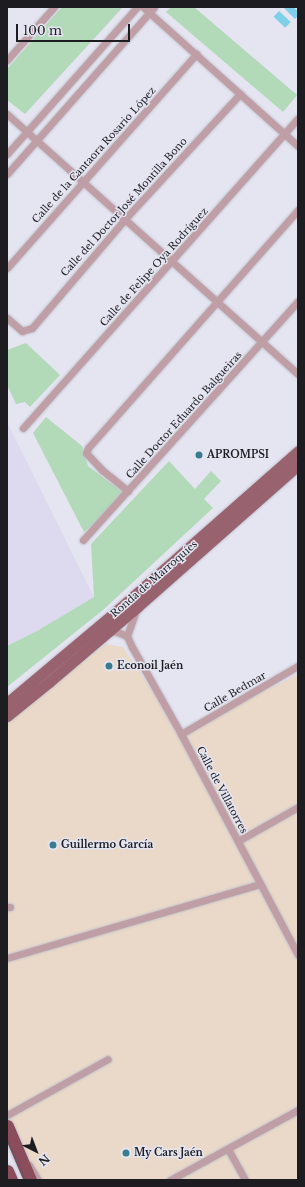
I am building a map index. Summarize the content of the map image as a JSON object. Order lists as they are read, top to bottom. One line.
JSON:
{"streets":{"main road":["Ronda de Marroquíes"],"street":["Calle de la Cantaora Rosario López","Calle del Doctor José Montilla Bono","Calle de Felipe Oya Rodríguez","Calle Doctor Eduardo Balgueiras","Calle Bedmar","Calle de Villatorres"]},"crossings":[["Calle Bedmar","Calle de Villatorres"]],"places":["APROMPSI","Econoil Jaén","Guillermo García","My Cars Jaén"],"scale_bar":"100 m","north":"bottom right"}
